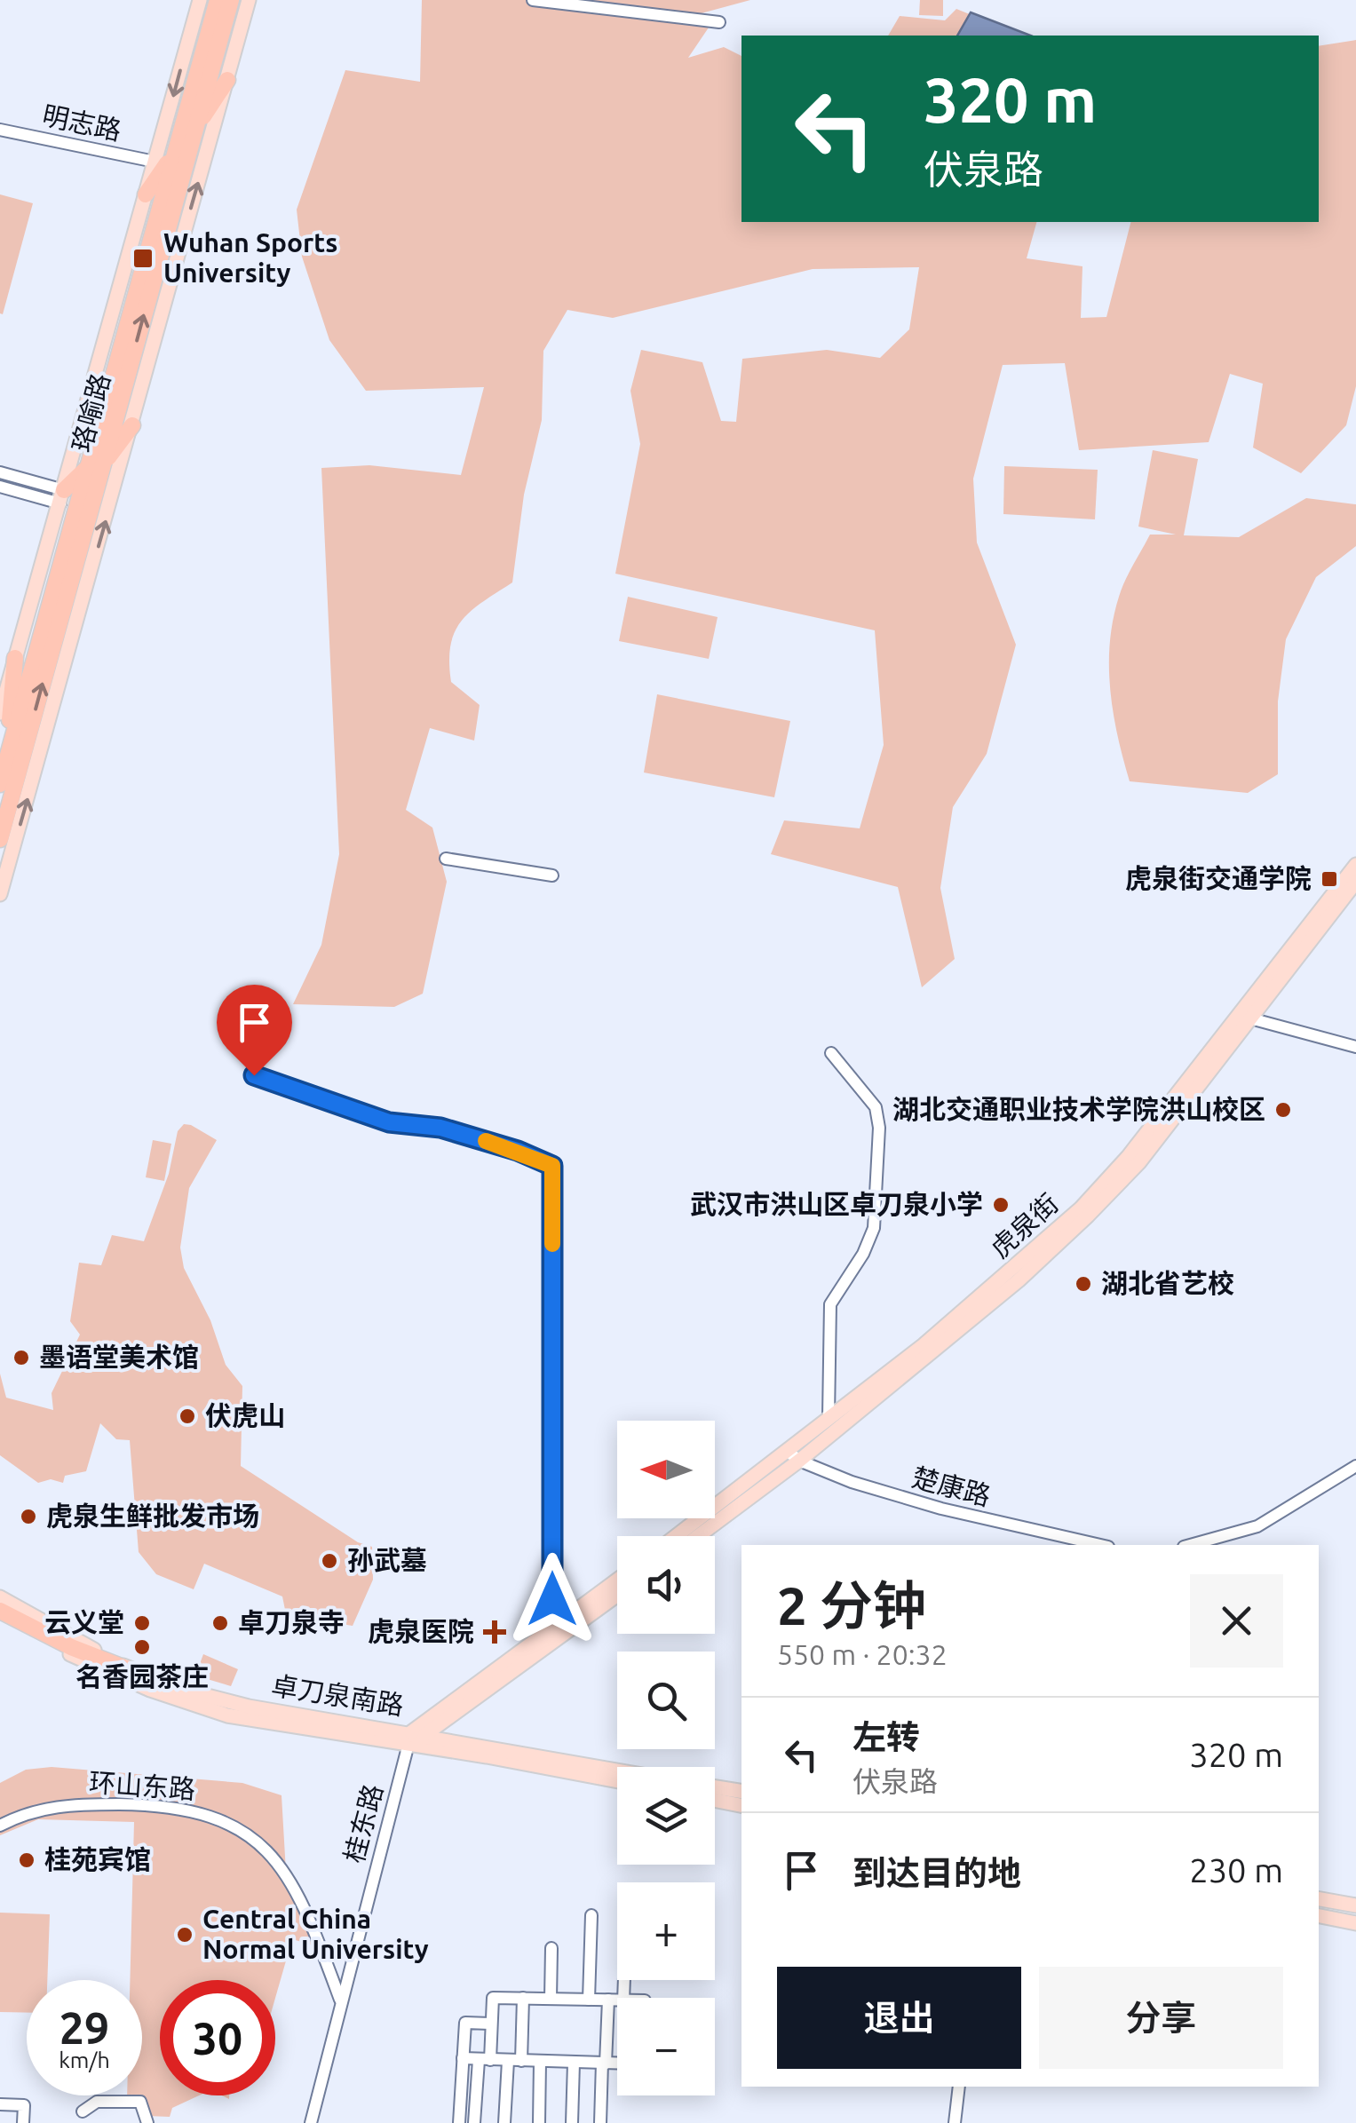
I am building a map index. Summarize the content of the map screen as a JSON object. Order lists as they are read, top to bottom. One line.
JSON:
{"streets":{"highway":["珞喻路"],"main road":["虎泉街","卓刀泉南路"],"street":["明志路","楚康路","环山东路","桂东路"]},"crossings":[["虎泉街","楚康路"],["卓刀泉南路","桂东路"],["环山东路","桂东路"]],"places":{"transit":["Wuhan Sports University","虎泉街交通学院"],"other":["湖北交通职业技术学院洪山校区","武汉市洪山区卓刀泉小学","湖北省艺校","墨语堂美术馆","伏虎山","虎泉生鲜批发市场","孙武墓","云义堂","卓刀泉寺","名香园茶庄","桂苑宾馆","Central China Normal University"],"health":["虎泉医院"]},"north":"left","page":{"turn":["320 m","伏泉路"],"map_buttons":["+","−"],"heading":["2 分钟","550 m · 20:32"],"list":[{"name":"左转","note":"伏泉路","value":"320 m"},{"name":"到达目的地","value":"230 m"}],"buttons":["退出","分享"],"speed":"29 km/h","limit":"30"}}
